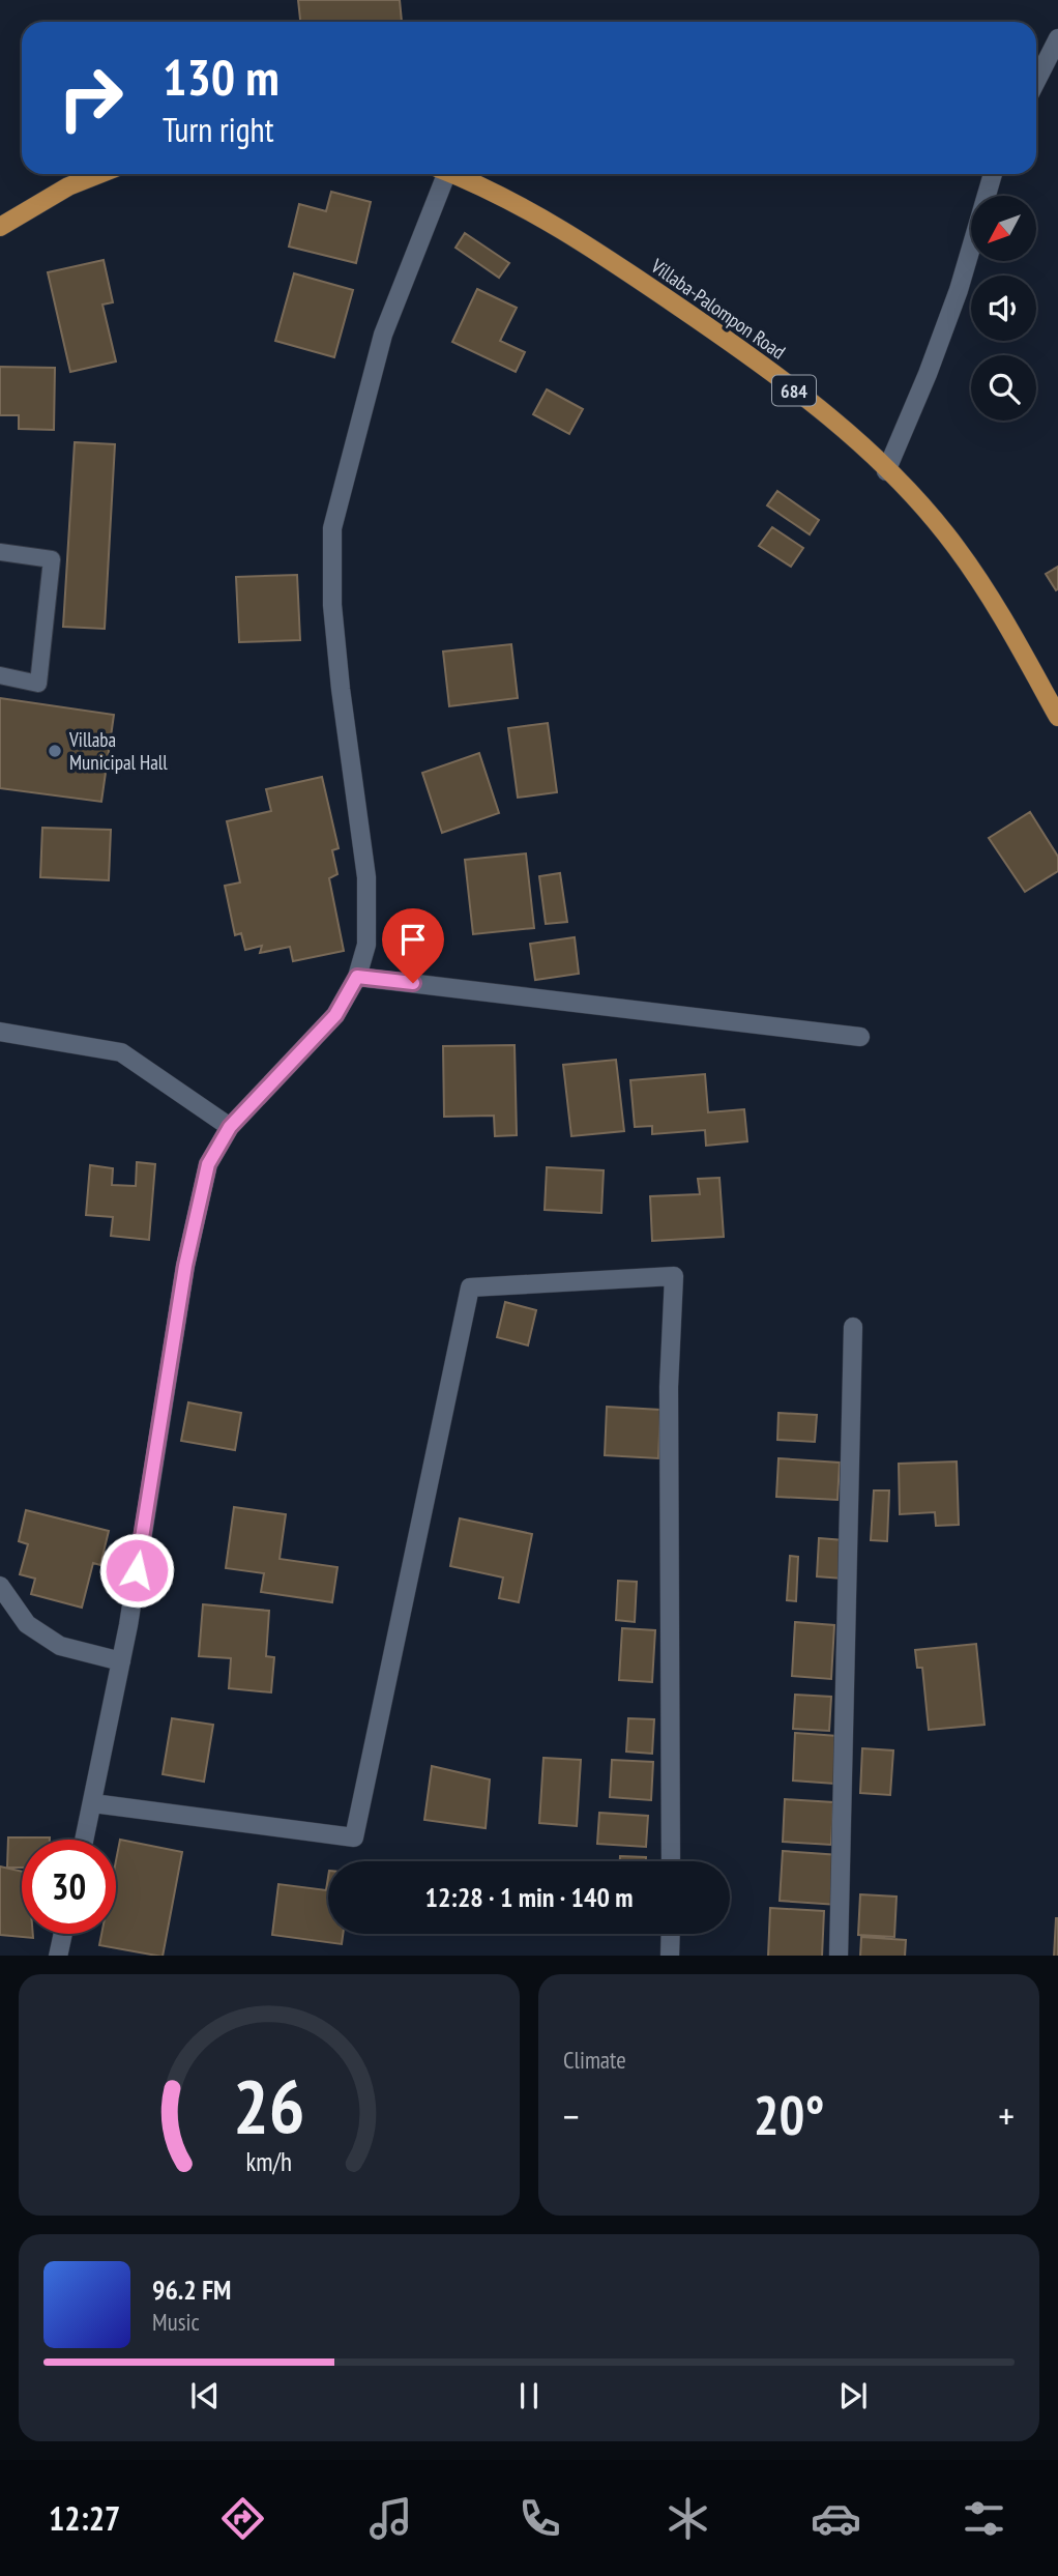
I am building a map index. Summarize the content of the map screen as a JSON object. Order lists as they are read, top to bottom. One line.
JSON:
{"streets":{"main road":["Villaba-Palompon Road","684"]},"places":["Villaba Municipal Hall"],"north":"bottom left","page":{"turn":["130 m","Turn right"],"limit":"30","trip":"12:28 · 1 min · 140 m","tile":"Climate","heat":["−","20°","+"],"song":["96.2 FM","Music"],"tabs":"12:27","gauge":["26","km/h"]}}
